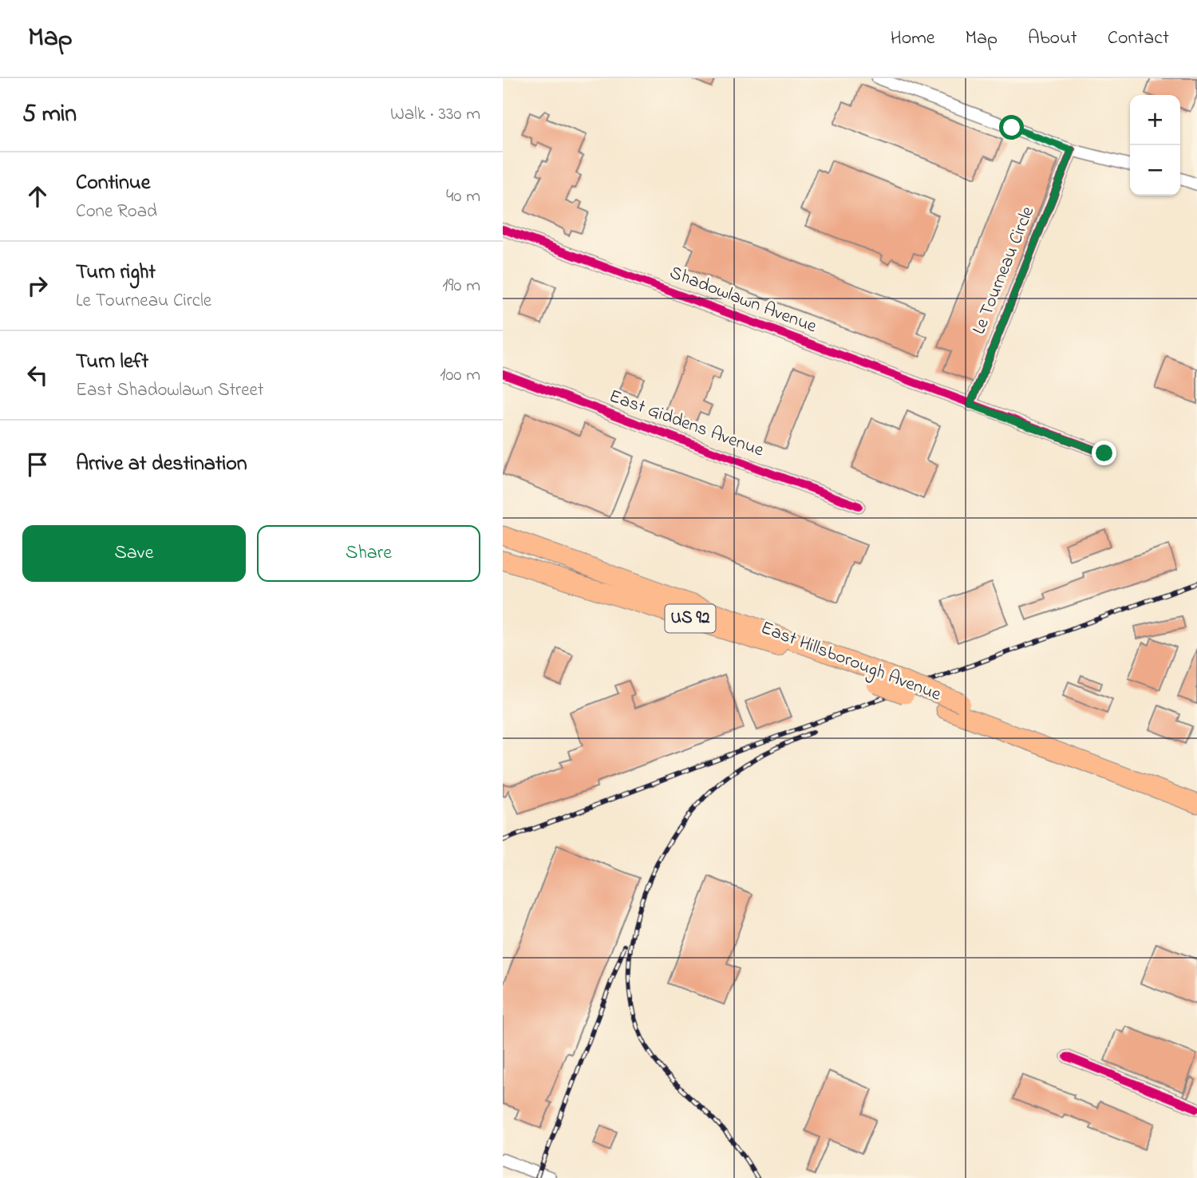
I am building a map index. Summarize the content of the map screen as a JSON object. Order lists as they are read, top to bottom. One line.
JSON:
{"streets":{"main road":["US 92","East Hillsborough Avenue"],"street":["Le Tourneau Circle","Shadowlawn Avenue","East Giddens Avenue"]},"crossings":[["Le Tourneau Circle","Shadowlawn Avenue"]],"page":{"header":"Map","nav":["Home","Map","About","Contact"],"heading":["5 min","Walk · 330 m"],"map_buttons":["+","−"],"list":[["Continue","Cone Road","40 m"],["Turn right","Le Tourneau Circle","190 m"],["Turn left","East Shadowlawn Street","100 m"],"Arrive at destination"],"buttons":["Save","Share"]}}
